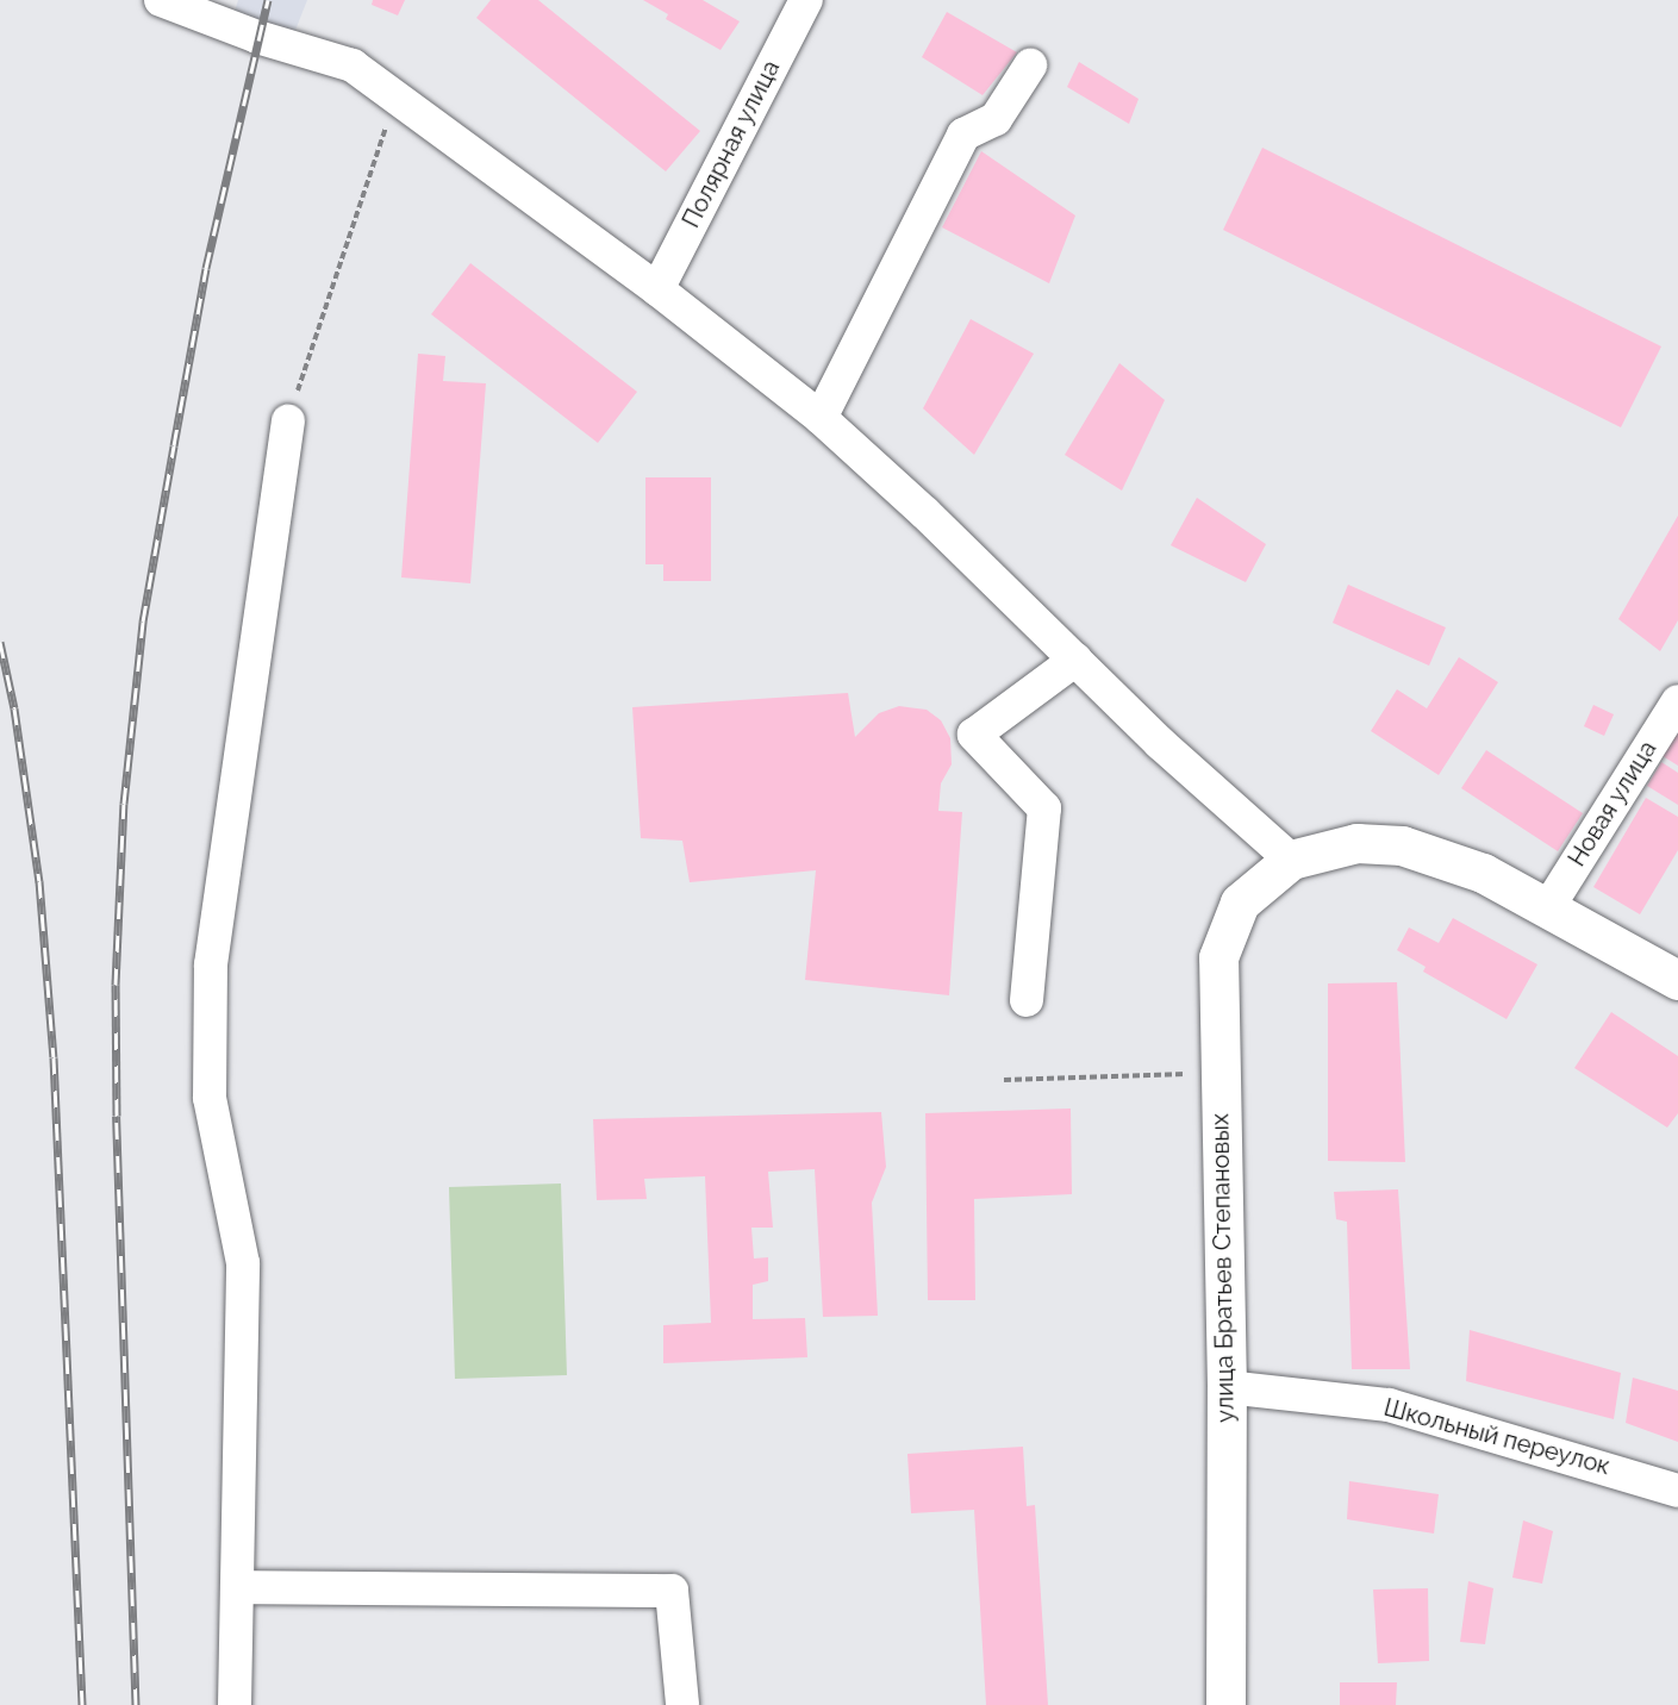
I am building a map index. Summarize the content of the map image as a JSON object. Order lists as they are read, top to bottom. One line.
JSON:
{"streets":{"main road":["улица Братьев Степановых"],"street":["Полярная улица","Новая улица","Школьный переулок"]},"crossings":[["улица Братьев Степановых","Школьный переулок"]]}
